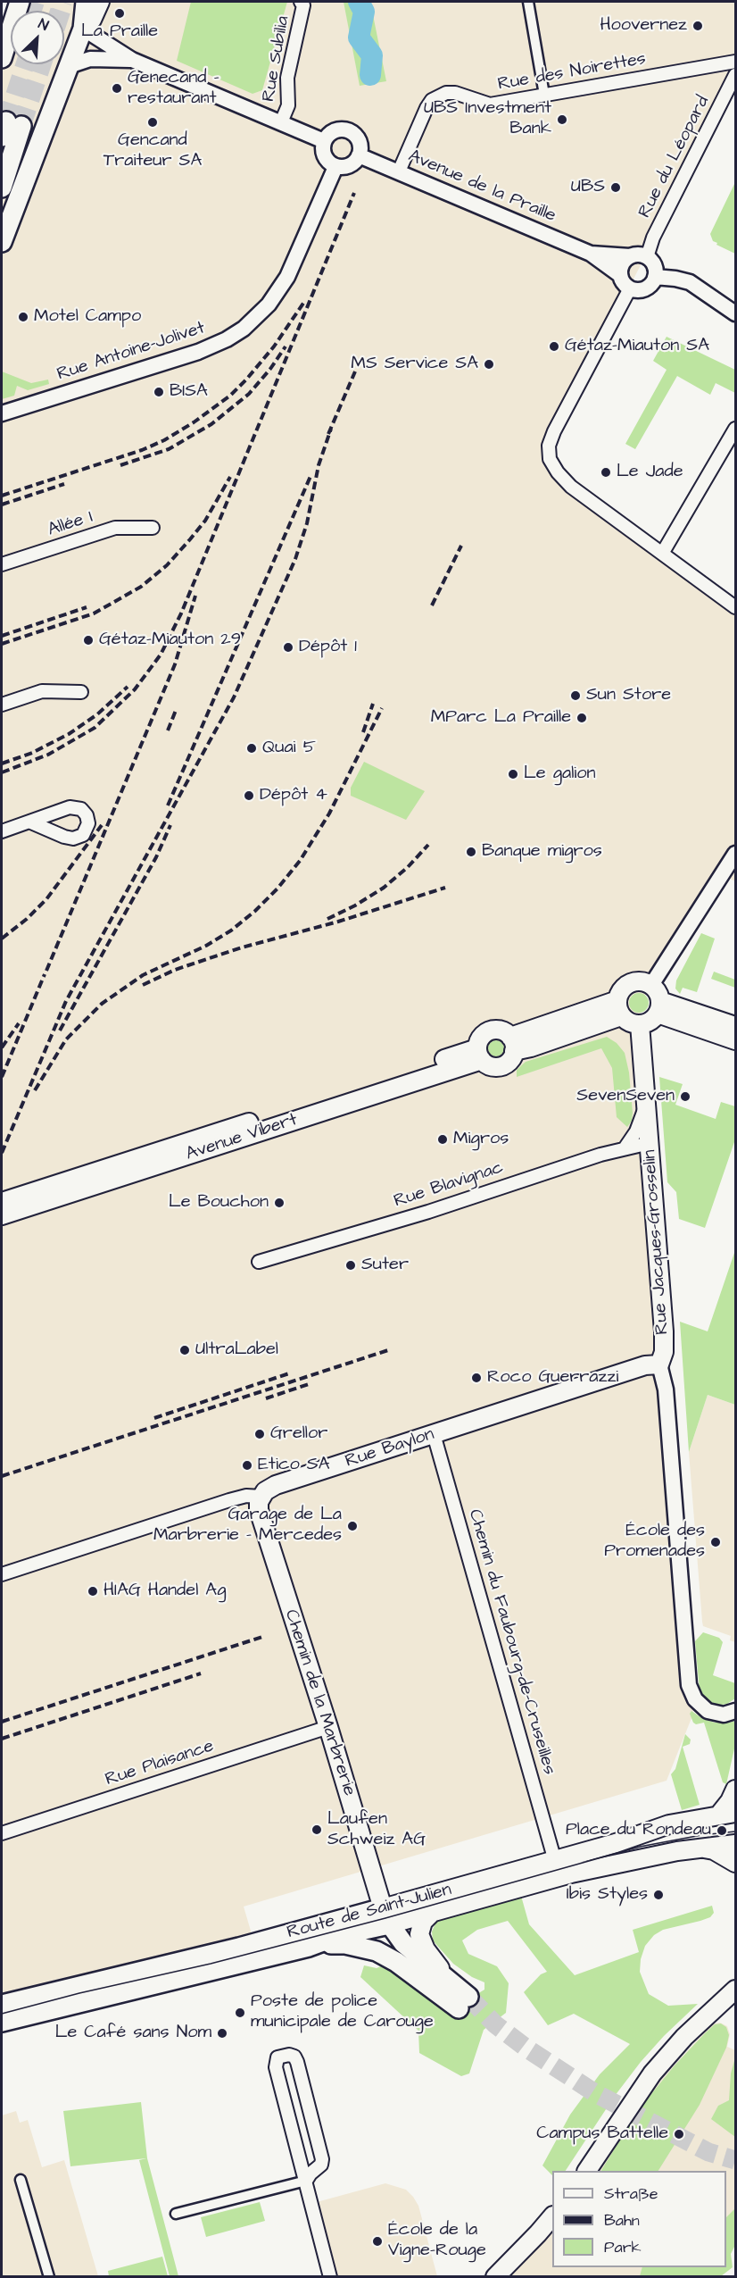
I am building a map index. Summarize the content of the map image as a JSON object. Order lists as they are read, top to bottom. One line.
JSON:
{"streets":{"main road":["Avenue Vibert","Rue Jacques-Grosselin","Rue Baylon","Chemin de la Marbrerie","Route de Saint-Julien"],"street":["Rue Subilia","Rue des Noirettes","Rue du Léopard","Avenue de la Praille","Rue Antoine-Jolivet","Allée I","Rue Blavignac","Chemin du Faubourg-de-Cruseilles","Rue Plaisance"]},"crossings":[["Rue des Noirettes","Avenue de la Praille"],["Rue du Léopard","Avenue de la Praille"],["Avenue de la Praille","Rue Antoine-Jolivet"],["Avenue Vibert","Rue Jacques-Grosselin"],["Rue Blavignac","Rue Jacques-Grosselin"],["Rue Jacques-Grosselin","Rue Baylon"],["Rue Baylon","Chemin du Faubourg-de-Cruseilles"],["Rue Baylon","Chemin de la Marbrerie"],["Chemin du Faubourg-de-Cruseilles","Route de Saint-Julien"],["Chemin de la Marbrerie","Rue Plaisance"],["Chemin de la Marbrerie","Route de Saint-Julien"]],"places":["La Praille","Hoovernez","Genecand - restaurant","UBS Investment Bank","Gencand Traiteur SA","UBS","Motel Campo","Gétaz-Miauton SA","MS Service SA","BISA","Le Jade","Gétaz-Miauton 29","Dépôt 1","Sun Store","MParc La Praille","Quai 5","Le galion","Dépôt 4","Banque migros","SevenSeven","Migros","Le Bouchon","Suter","UltraLabel","Roco Guerrazzi","Grellor","Etico SA","Garage de La Marbrerie - Mercedes","École des Promenades","HIAG Handel Ag","Laufen Schweiz AG","Place du Rondeau","Ibis Styles","Poste de police municipale de Carouge","Le Café sans Nom","Campus Battelle","École de la Vigne-Rouge"],"legend":["Straße","Bahn","Park"],"north":"top right"}
